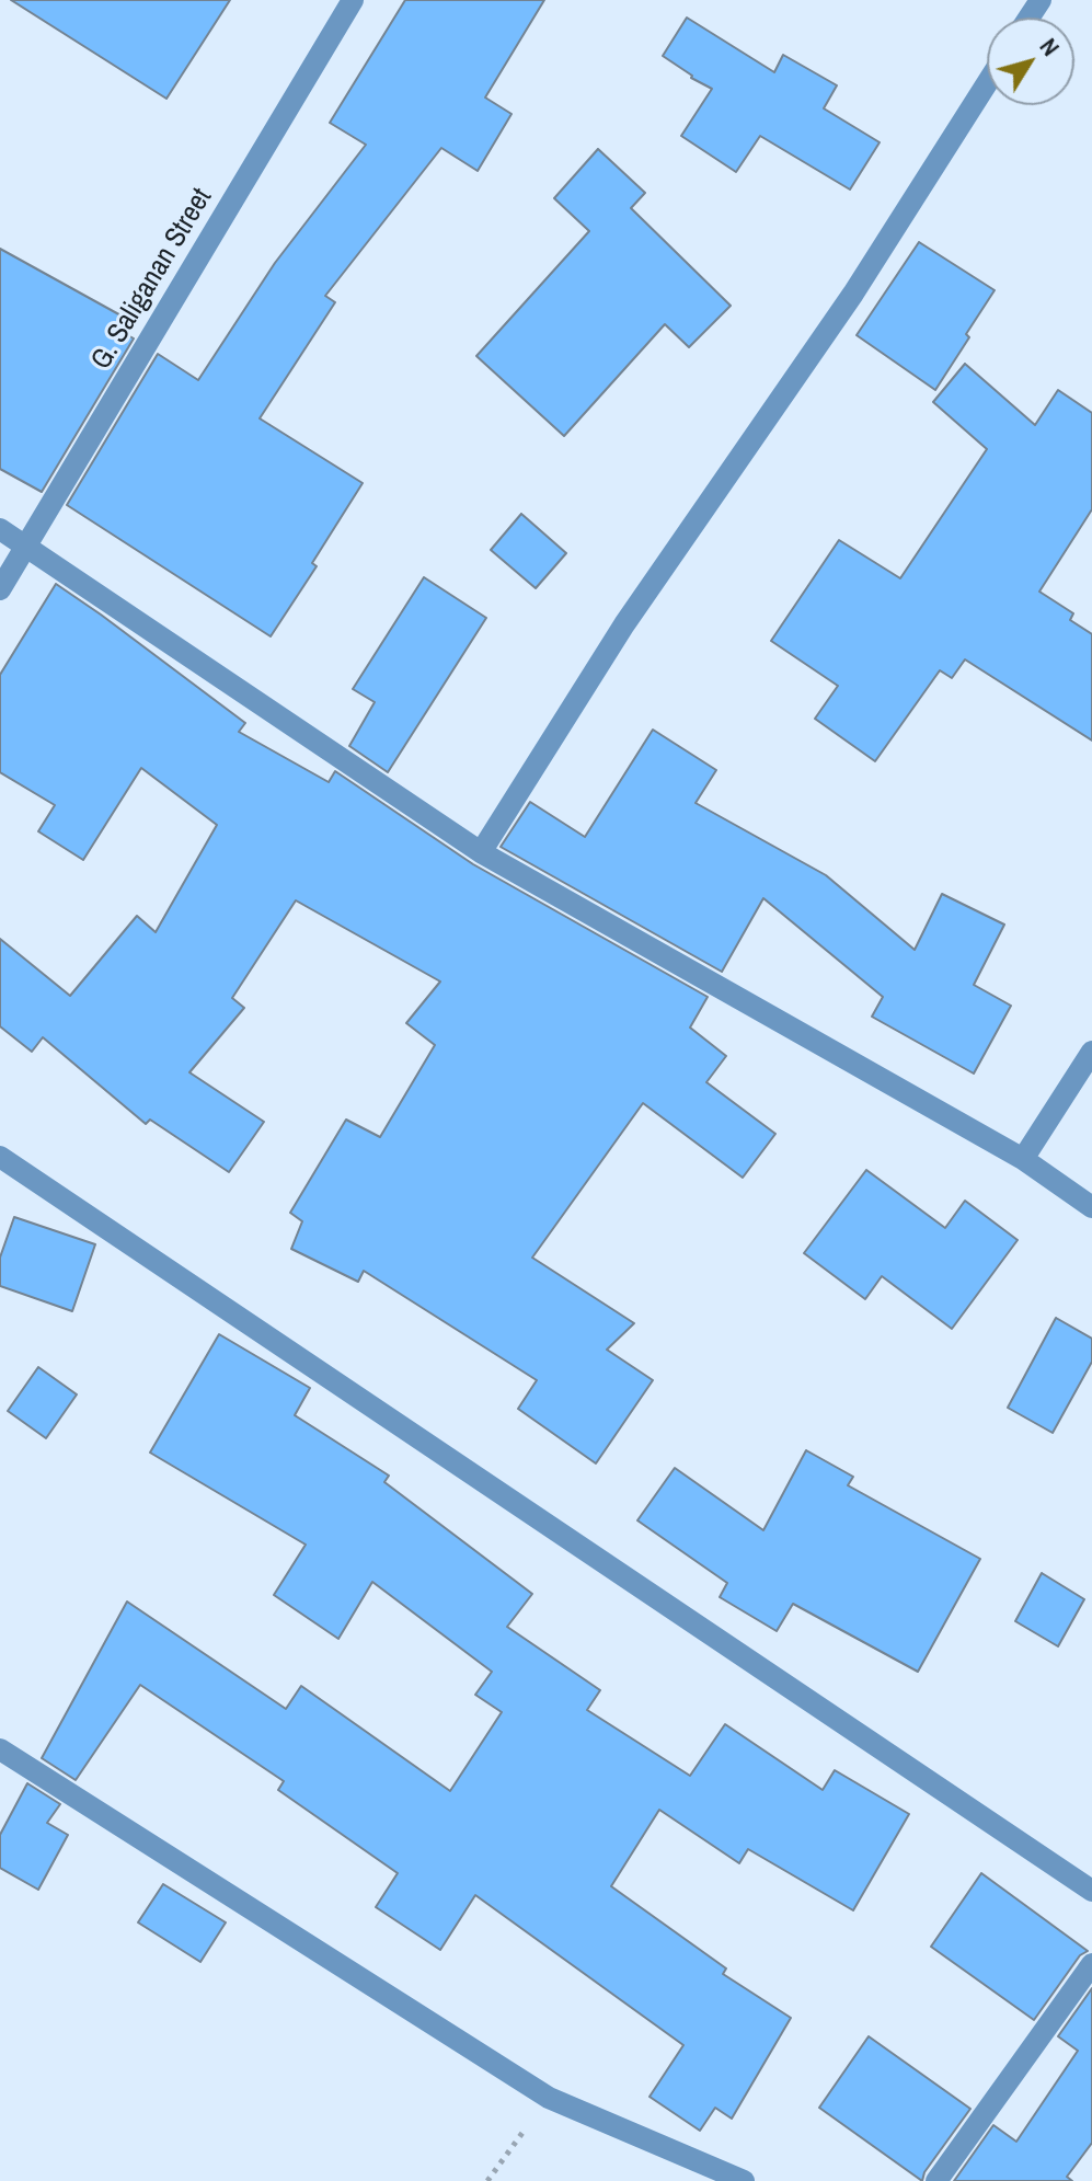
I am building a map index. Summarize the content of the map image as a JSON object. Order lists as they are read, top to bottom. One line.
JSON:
{"streets":{"street":["G. Saliganan Street"]},"north":"top right"}
